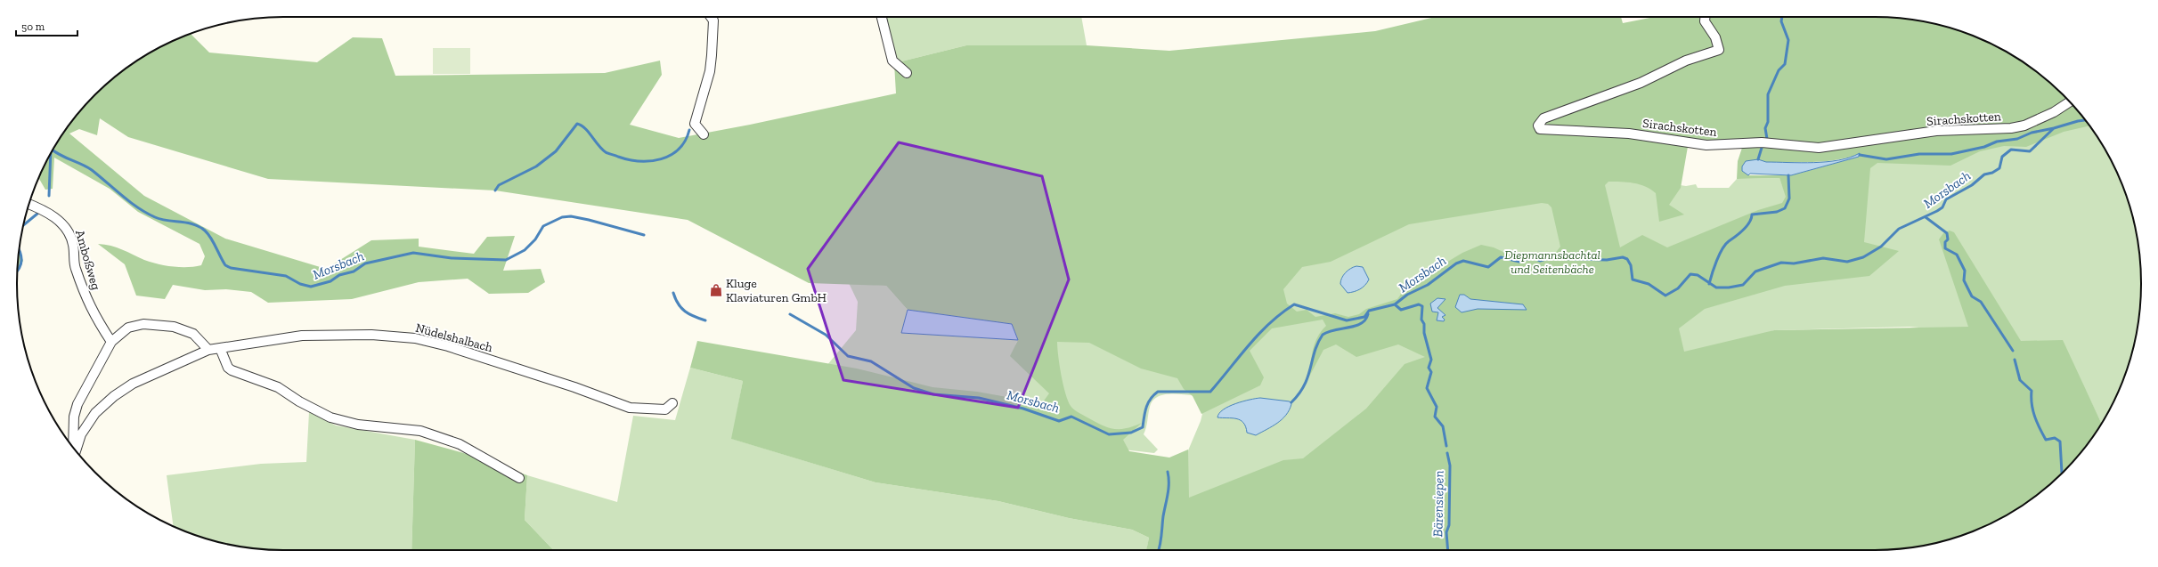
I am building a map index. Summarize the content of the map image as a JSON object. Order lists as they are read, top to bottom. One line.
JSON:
{"streets":{"street":["Sirachskotten","Amboßweg","Nüdelshalbach"]},"water":["Morsbach","Bärensiepen"],"parks":["Diepmannsbachtal und Seitenbäche"],"places":{"shop":["Kluge Klaviaturen GmbH"]},"scale_bar":"50 m"}
